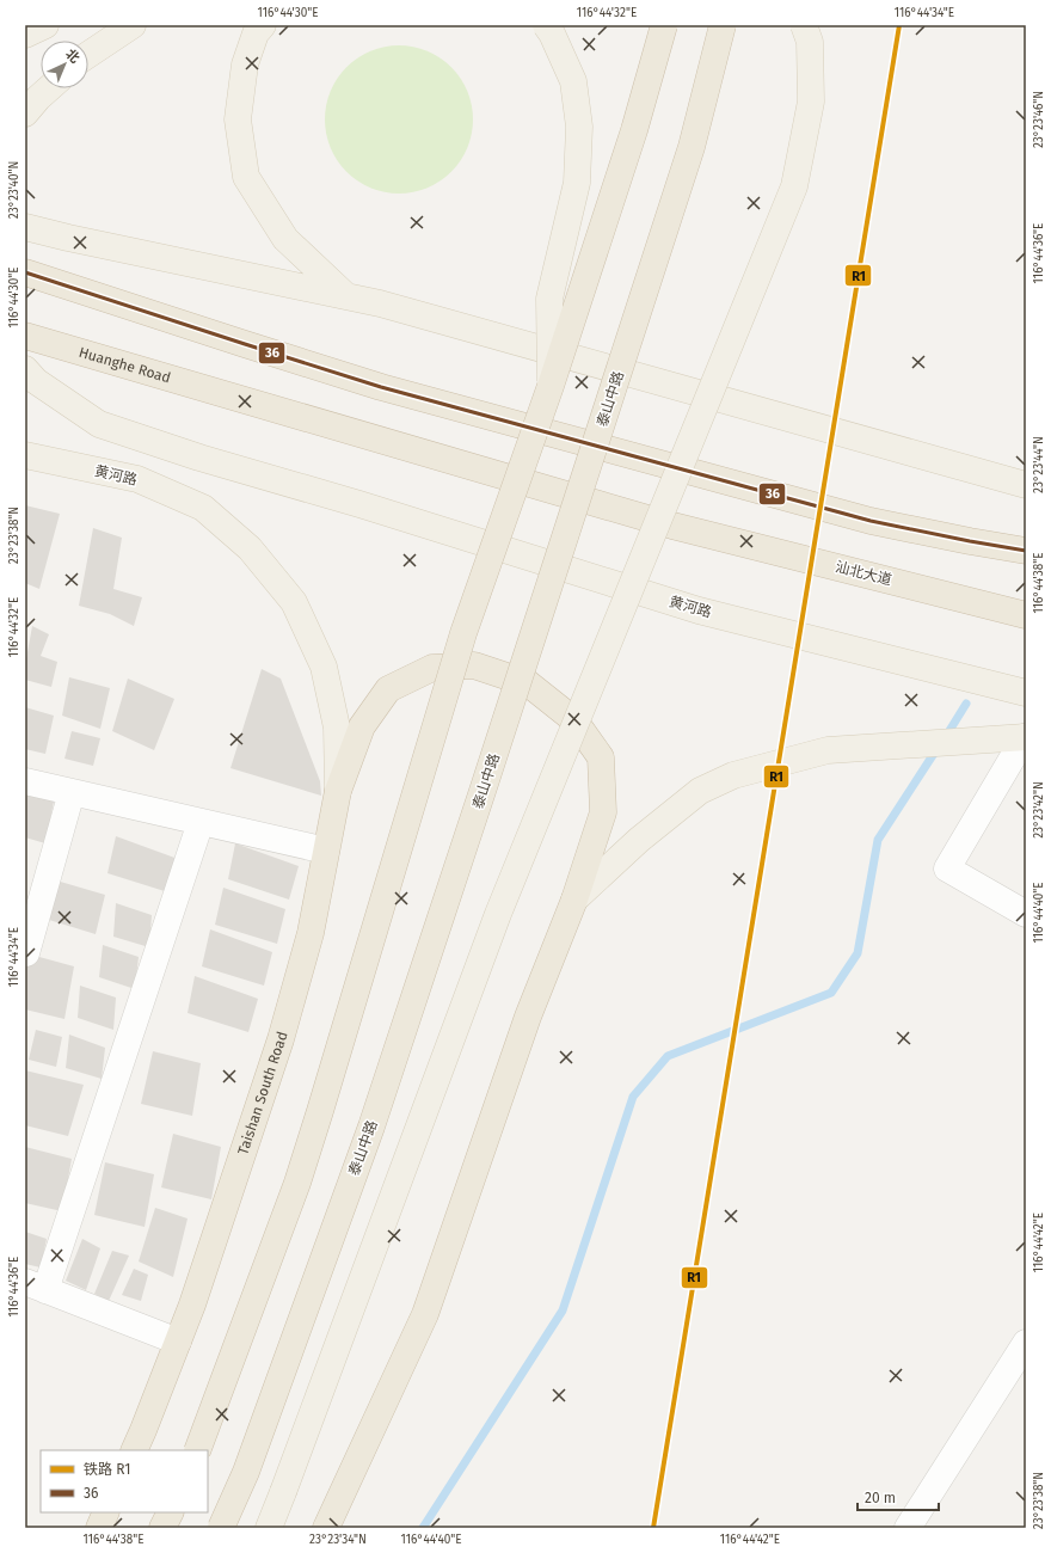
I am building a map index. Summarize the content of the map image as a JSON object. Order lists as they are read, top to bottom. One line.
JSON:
{"streets":{"highway":["Huanghe Road","泰山中路","汕北大道","Taishan South Road"],"main road":["黄河路"]},"crossings":[["Huanghe Road","汕北大道"],["黄河路","Taishan South Road"]],"lines":["rail line R1","transit line 36"],"legend":["铁路 R1","36"],"scale_bar":"20 m","north":"top right","coordinates":["116°44'30\"E","116°44'32\"E","116°44'34\"E","23°23'46\"N","23°23'40\"N","116°44'36\"E","23°23'44\"N","23°23'38\"N","116°44'38\"E","23°23'42\"N","116°44'40\"E","116°44'42\"E","23°23'34\"N"]}
